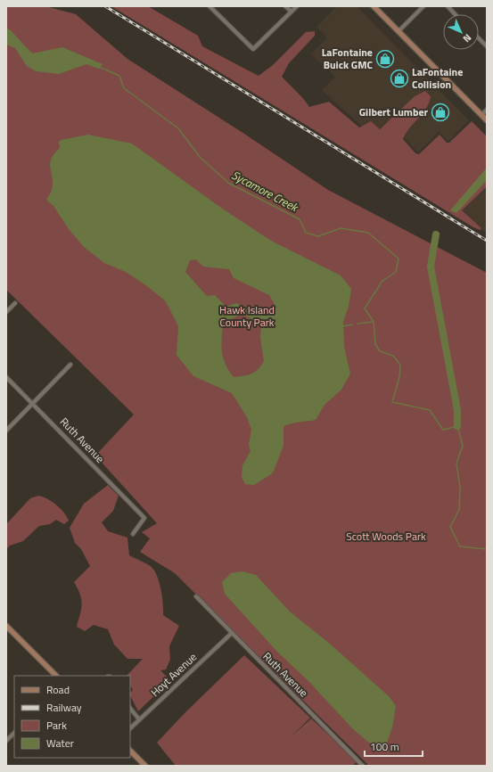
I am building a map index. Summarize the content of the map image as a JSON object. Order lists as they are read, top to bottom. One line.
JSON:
{"streets":{"street":["Ruth Avenue","Hoyt Avenue"]},"crossings":[["Ruth Avenue","Hoyt Avenue"]],"water":["Sycamore Creek"],"parks":["Hawk Island County Park","Scott Woods Park"],"places":{"shop":["LaFontaine Buick GMC","LaFontaine Collision","Gilbert Lumber"]},"legend":["Road","Railway","Park","Water"],"scale_bar":"100 m","north":"bottom right"}
